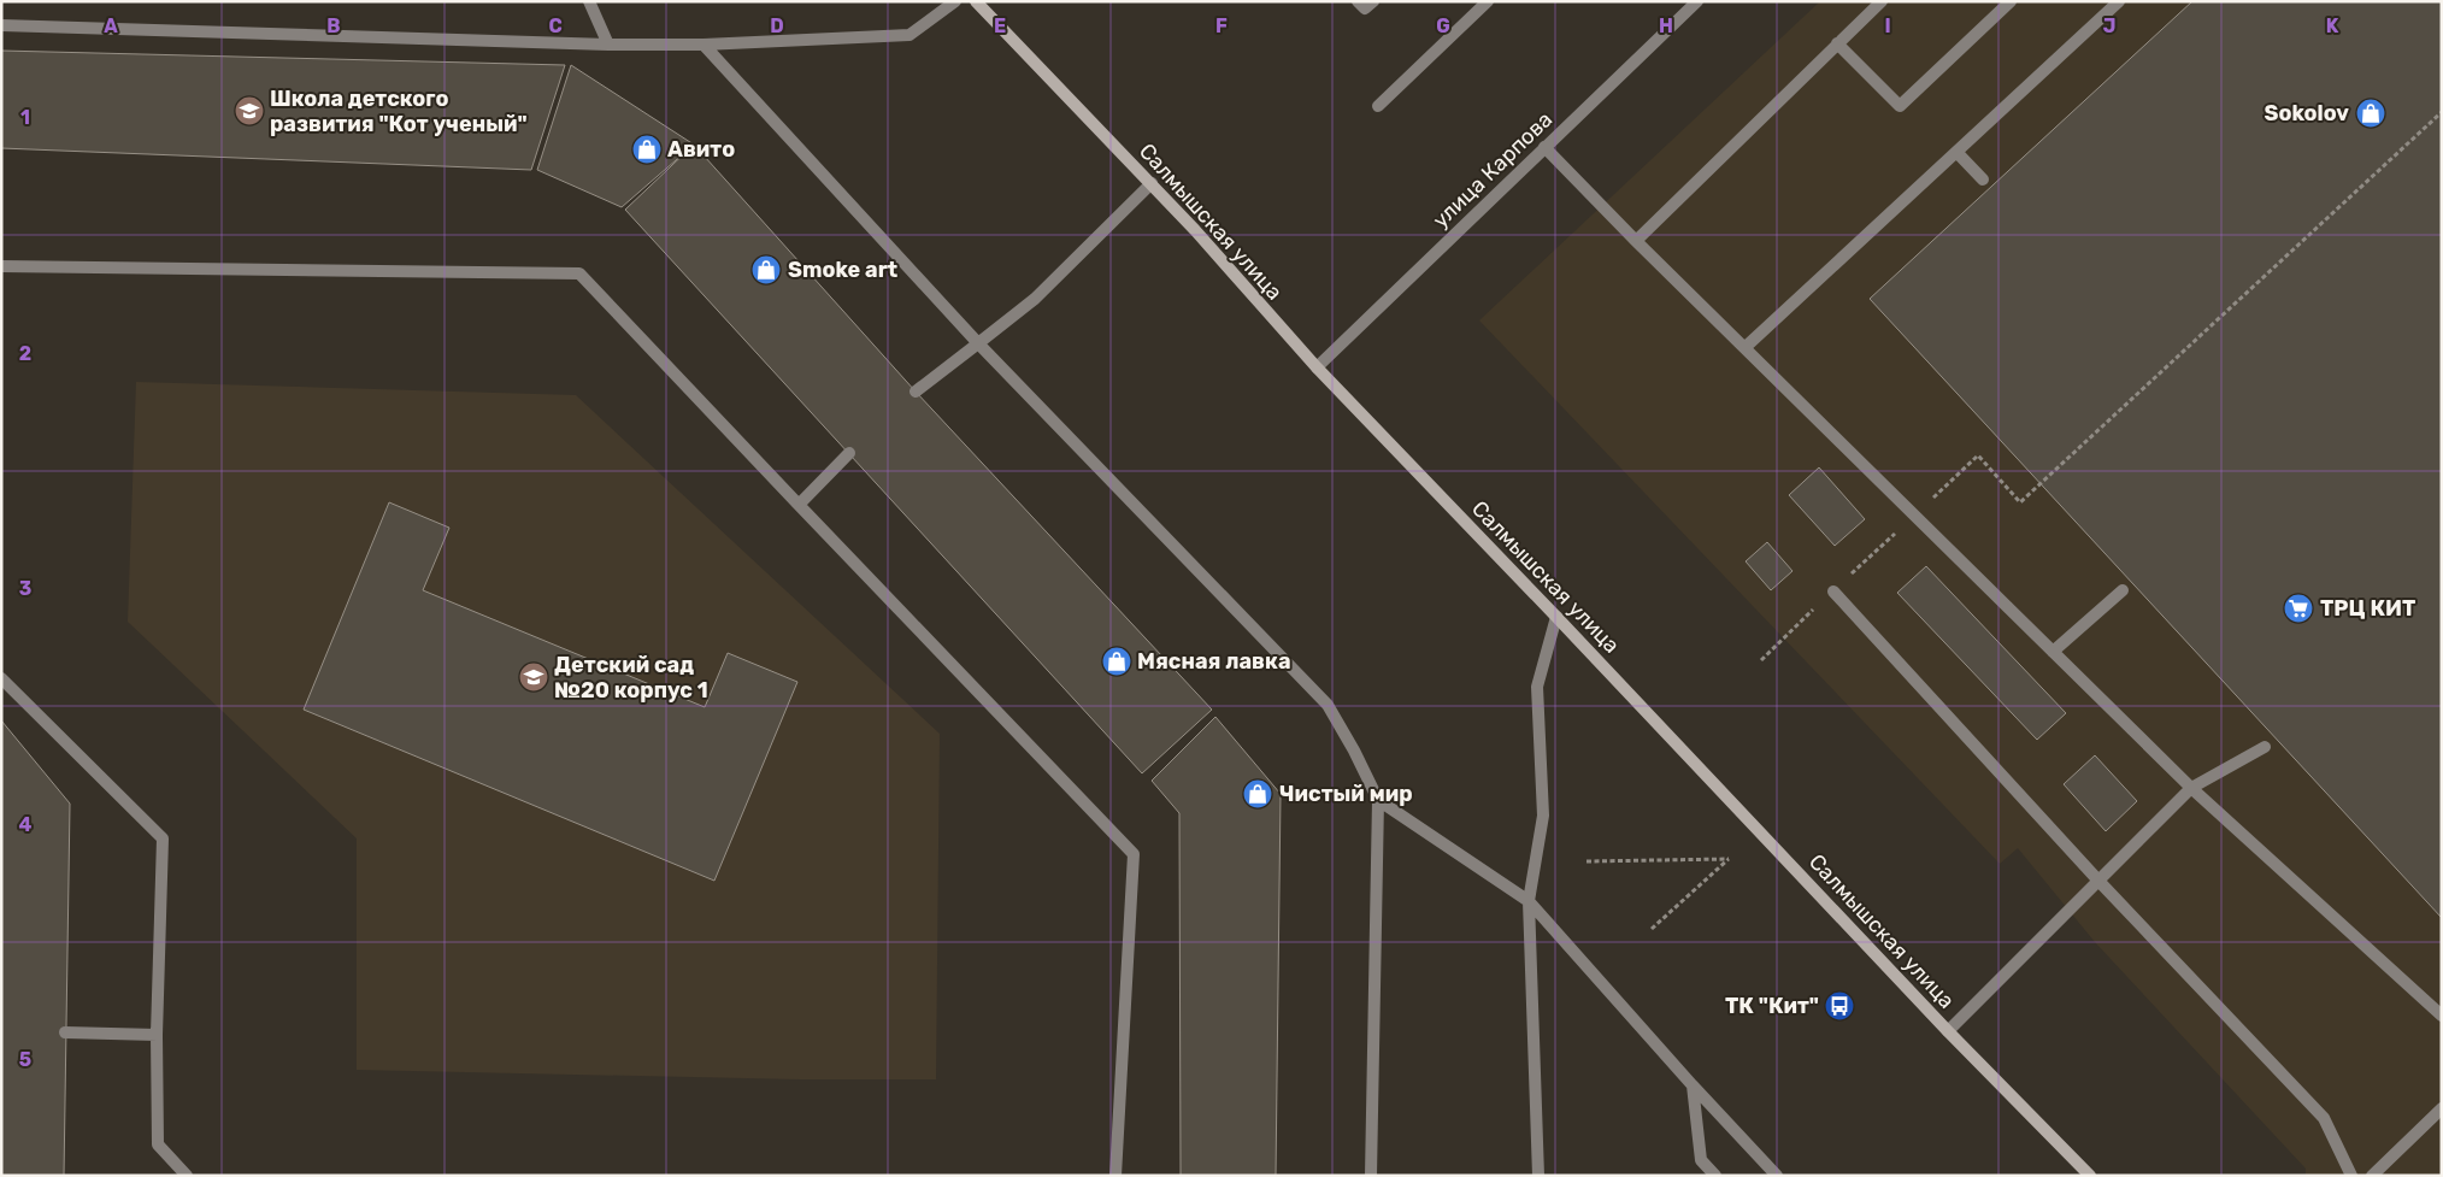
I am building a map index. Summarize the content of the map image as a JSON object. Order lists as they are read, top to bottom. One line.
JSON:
{"streets":{"main road":["Салмышская улица"],"street":["улица Карпова"]},"crossings":[["улица Карпова","Салмышская улица"]],"places":{"school or university":["Школа детского развития \"Кот ученый\"","Детский сад №20 корпус 1"],"shop":["Sokolov","Авито","Smoke art","Мясная лавка","Чистый мир"],"supermarket":["ТРЦ КИТ"],"bus stop":["ТК \"Кит\""]},"grid":{"columns":["A","B","C","D","E","F","G","H","I","J","K"],"rows":["1","2","3","4","5"]}}
